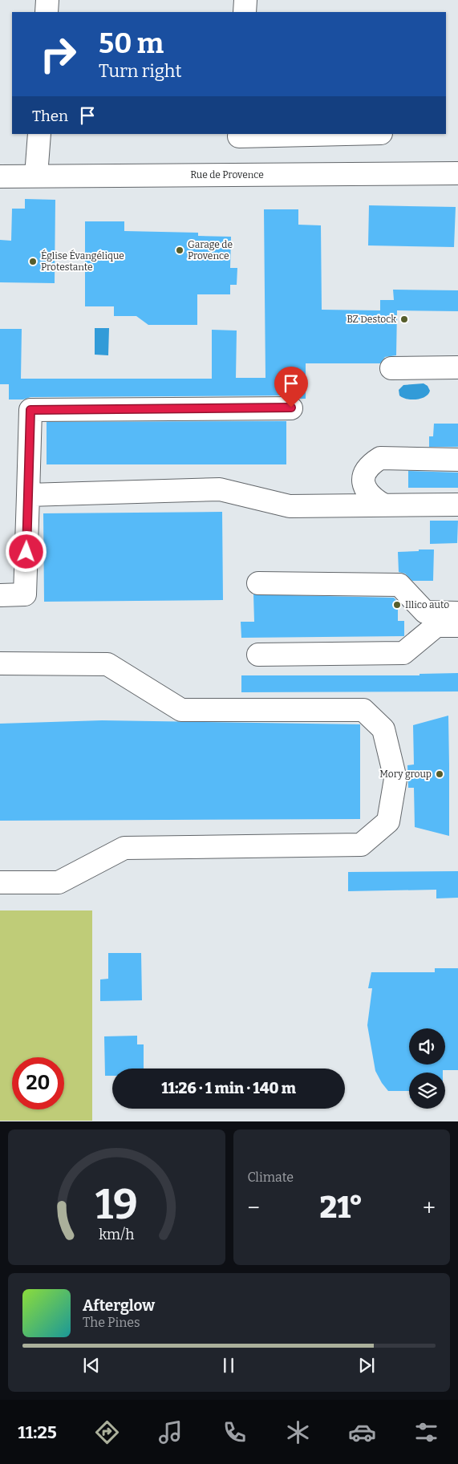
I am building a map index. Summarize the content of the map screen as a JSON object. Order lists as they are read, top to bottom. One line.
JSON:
{"streets":{"main road":["Rue de Provence"]},"places":["Garage de Provence","Église Évangélique Protestante","BZ Destock","Illico auto","Mory group"],"page":{"turn":["50 m","Turn right"],"then":"Then","limit":"20","trip":"11:26 · 1 min · 140 m","tile":"Climate","heat":["−","21°","+"],"song":["Afterglow","The Pines"],"tabs":"11:25","gauge":["19","km/h"]}}
